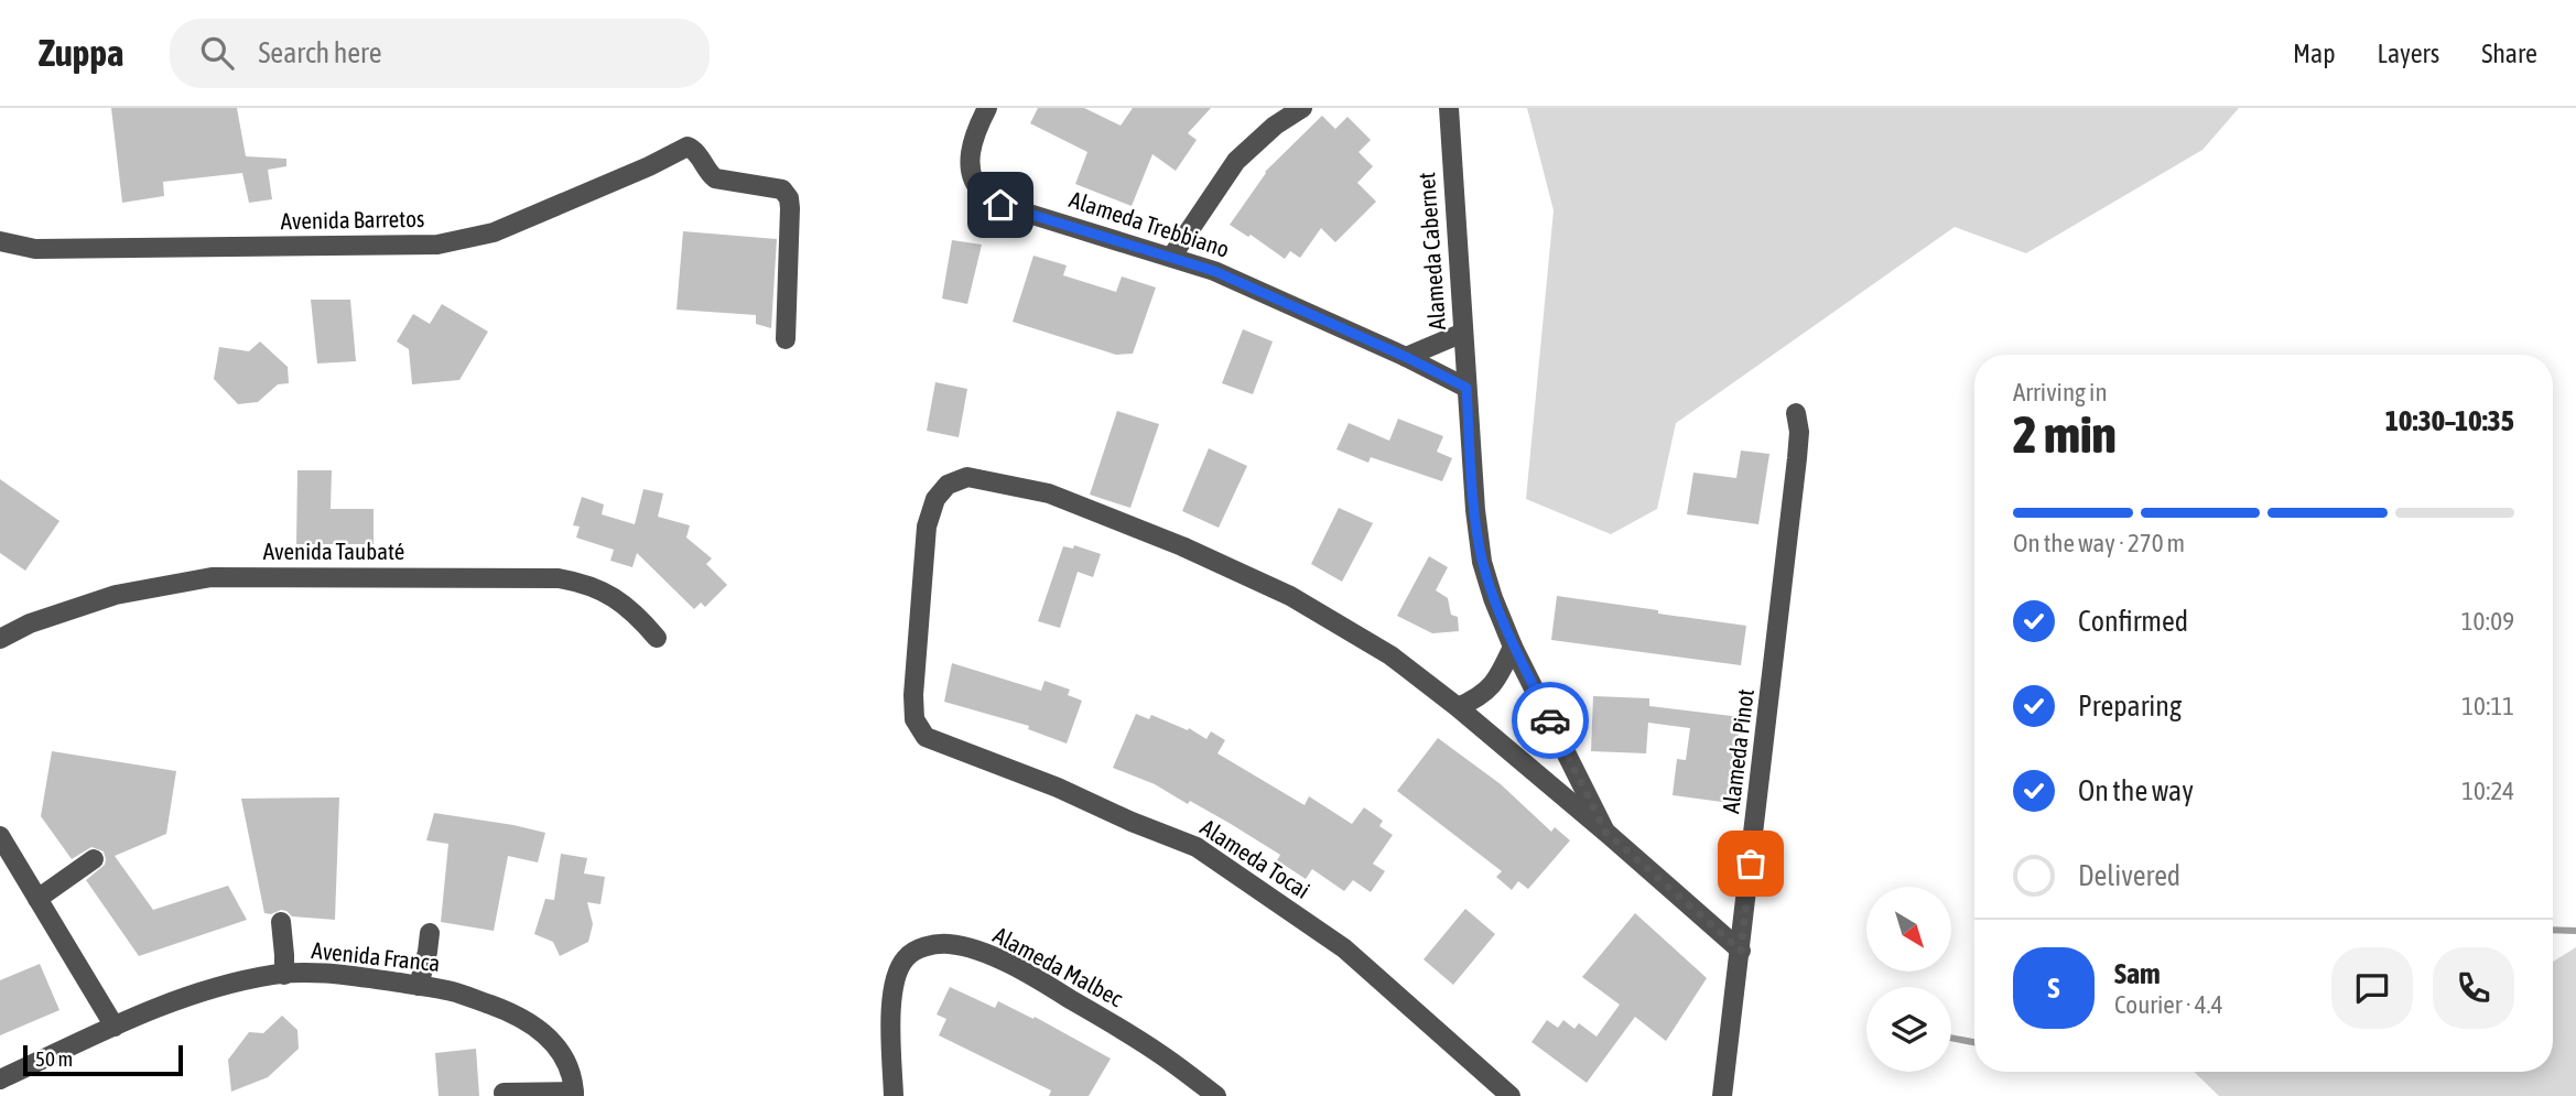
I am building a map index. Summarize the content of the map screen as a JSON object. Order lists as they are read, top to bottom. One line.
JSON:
{"streets":{"street":["Avenida Barretos","Alameda Trebbiano","Alameda Cabernet","Avenida Taubaté","Alameda Pinot","Alameda Tocai","Avenida Franca","Alameda Malbec"]},"crossings":[["Alameda Trebbiano","Alameda Cabernet"],["Alameda Cabernet","Alameda Pinot"],["Alameda Cabernet","Alameda Tocai"]],"scale_bar":"50 m","north":"bottom right","page":{"header":"Zuppa","search":"Search here","nav":["Map","Layers","Share"],"heading":["2 min","Arriving in","10:30–10:35"],"panel":["Sam","Courier · 4.4"],"bar":"On the way · 270 m","list":[["Confirmed","10:09"],["Preparing","10:11"],["On the way","10:24"],"Delivered"],"round":"S","scale":"50 m"}}
